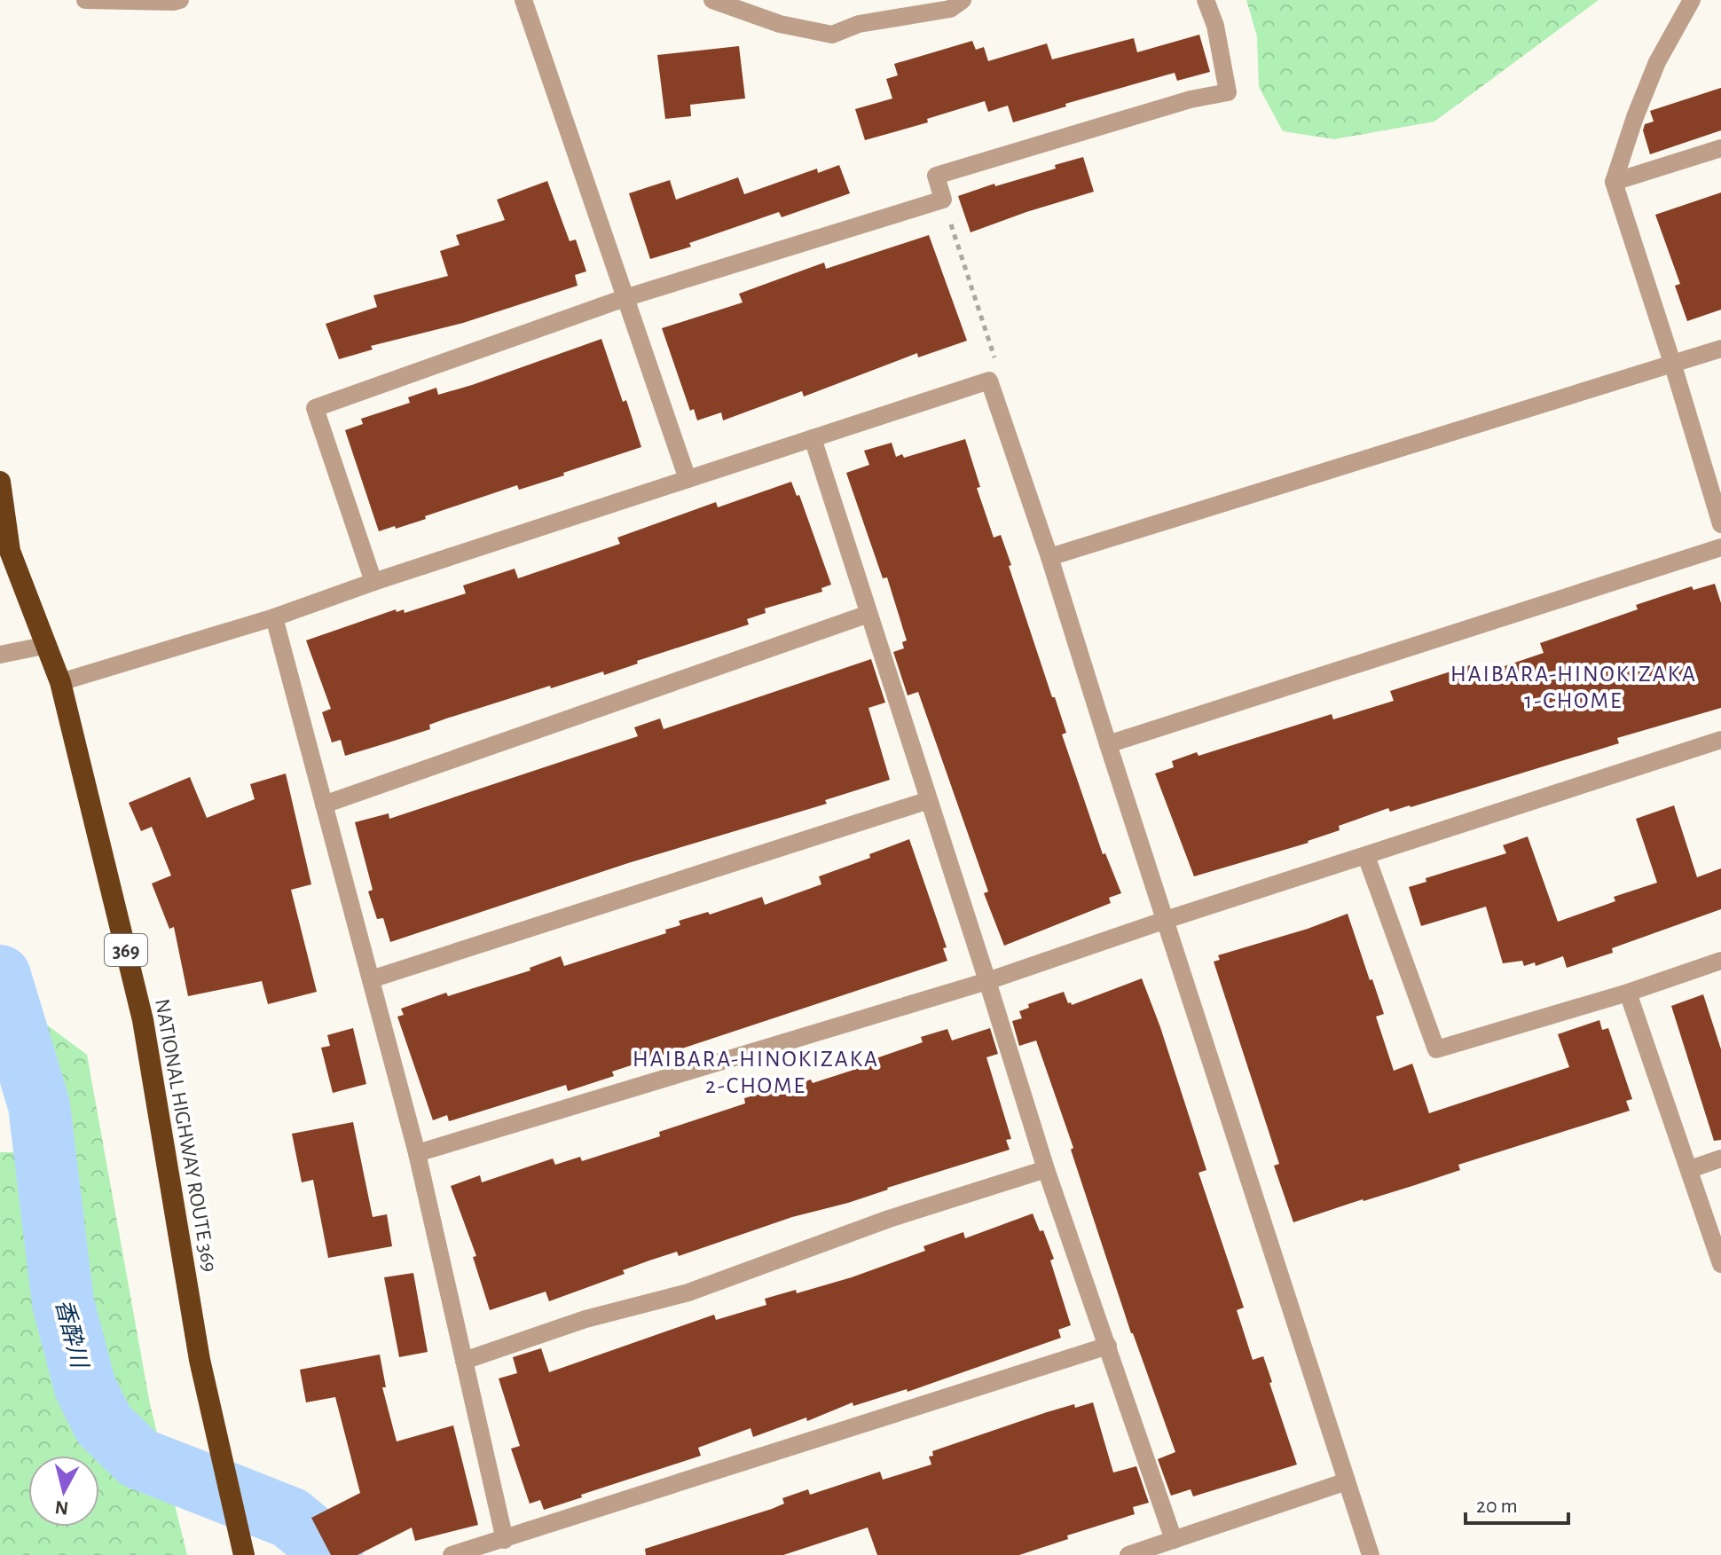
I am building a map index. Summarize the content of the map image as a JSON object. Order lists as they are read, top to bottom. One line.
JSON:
{"streets":{"highway":["369","NATIONAL HIGHWAY ROUTE 369"]},"districts":["HAIBARA-HINOKIZAKA 1-CHOME","HAIBARA-HINOKIZAKA 2-CHOME"],"water":["香酔川"],"scale_bar":"20 m","north":"bottom"}
